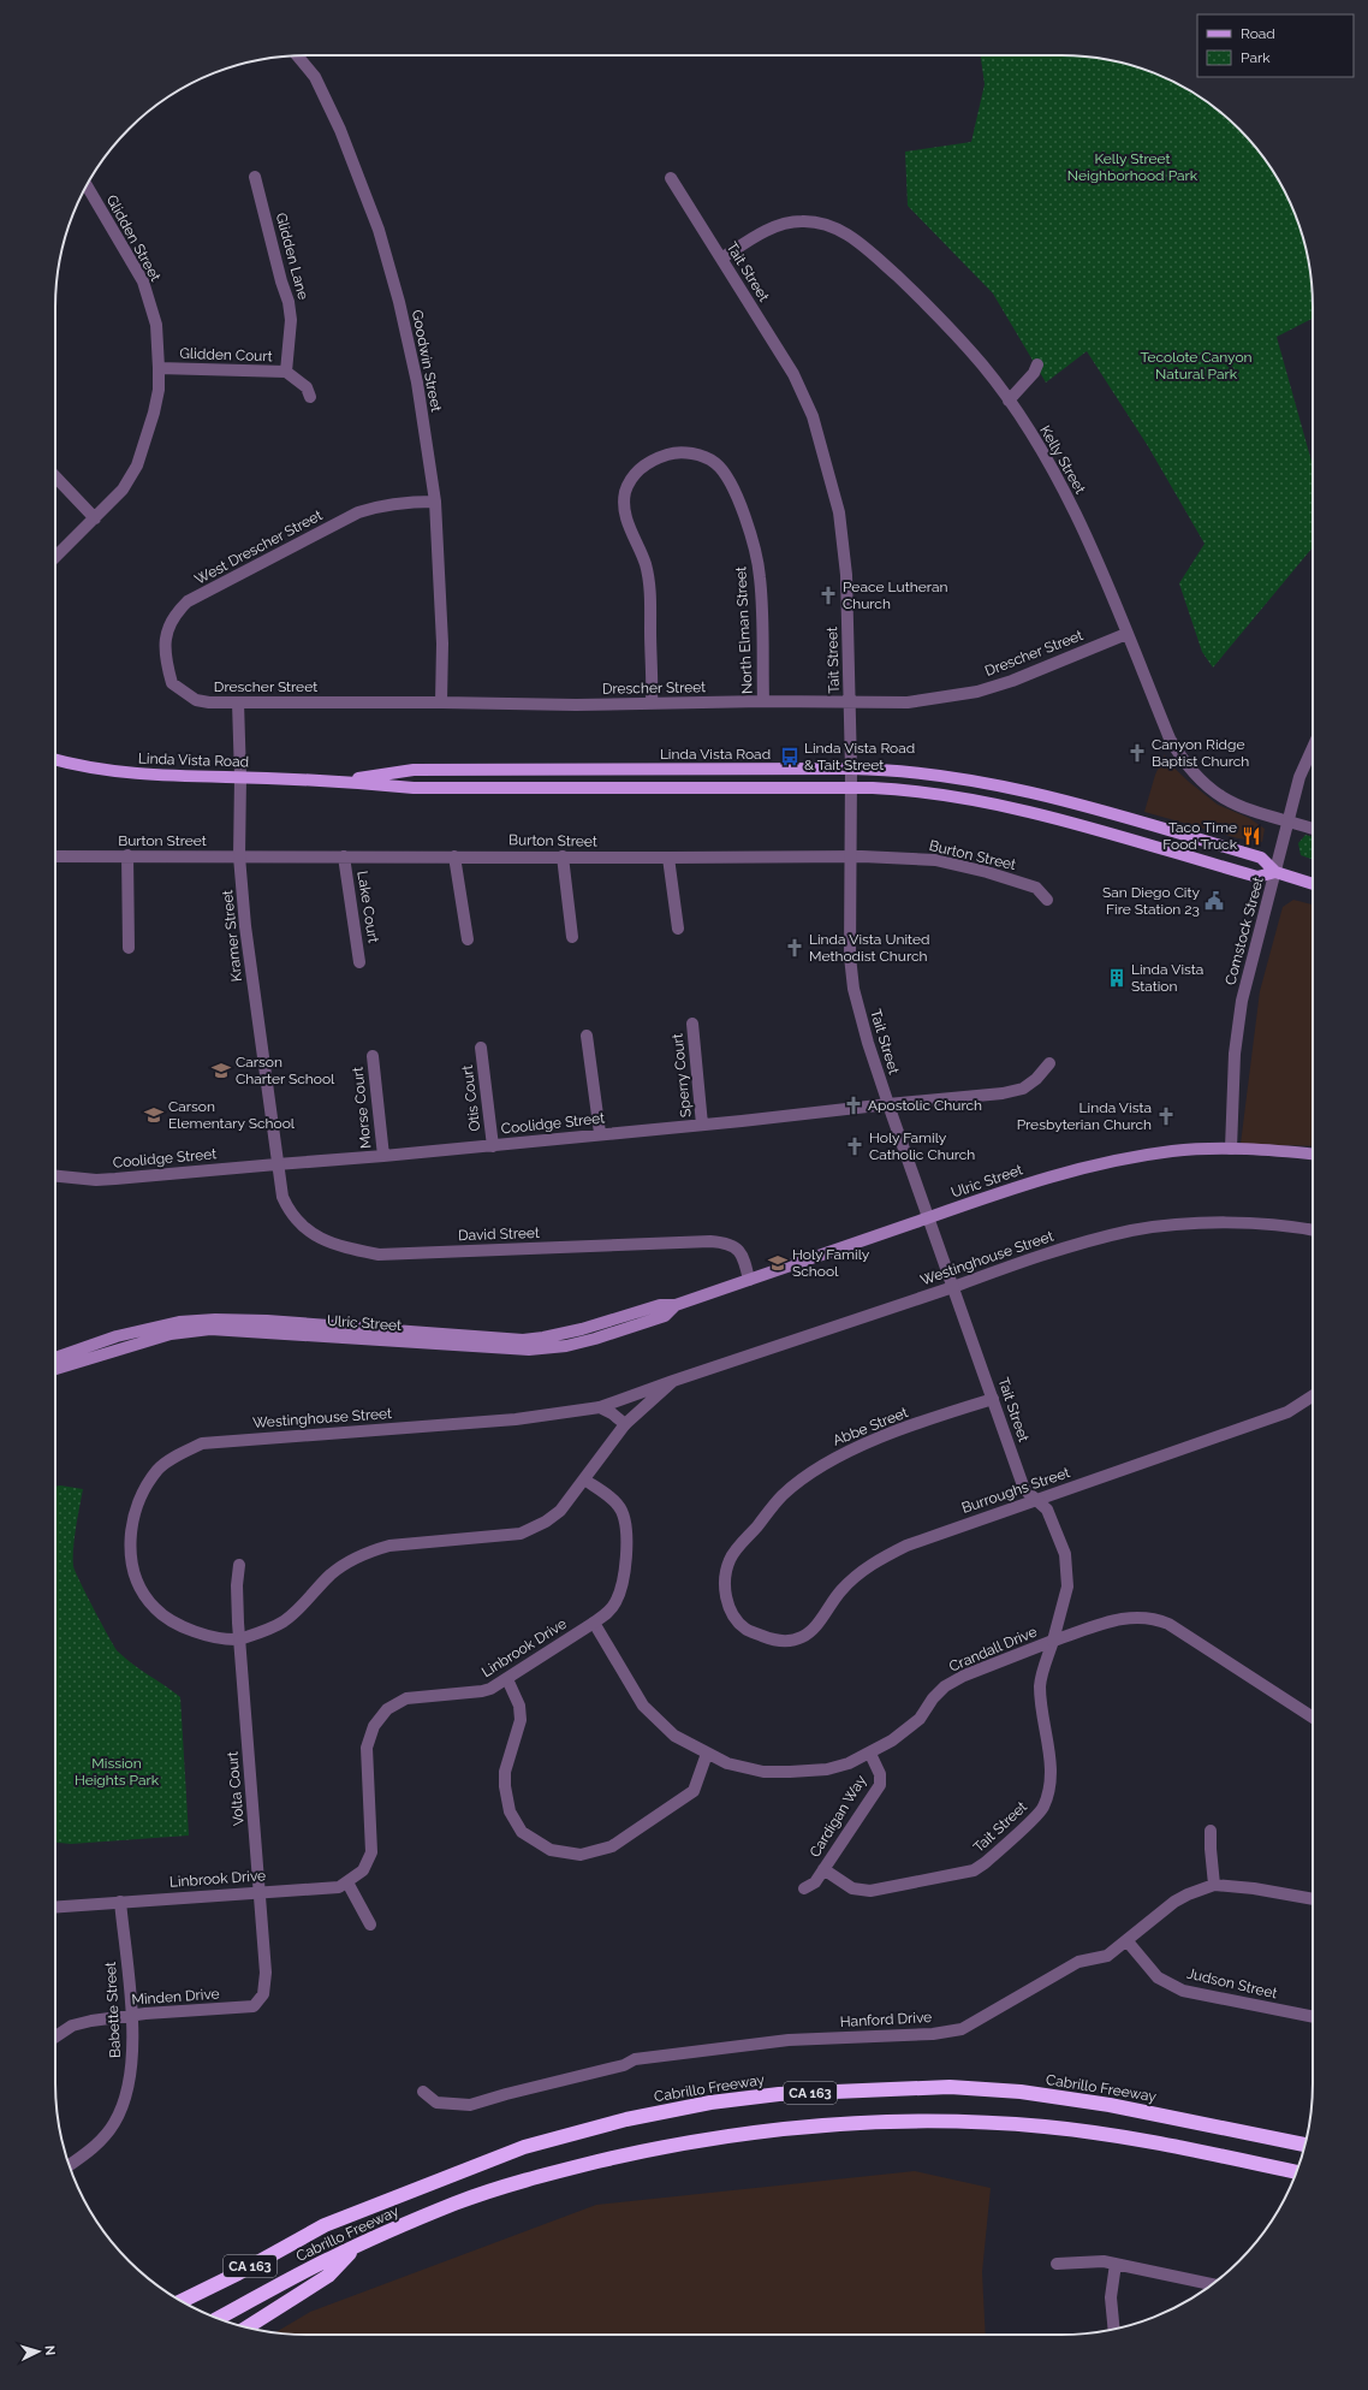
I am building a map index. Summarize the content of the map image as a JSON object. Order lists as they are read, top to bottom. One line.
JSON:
{"streets":{"highway":["Cabrillo Freeway","CA 163"],"main road":["Linda Vista Road","Ulric Street"],"street":["Glidden Street","Glidden Lane","Tait Street","Glidden Court","Goodwin Street","Kelly Street","West Drescher Street","North Elman Street","Drescher Street","Burton Street","Lake Court","Comstock Street","Kramer Street","Sperry Court","Otis Court","Morse Court","Coolidge Street","David Street","Westinghouse Street","Abbe Street","Burroughs Street","Linbrook Drive","Crandall Drive","Volta Court","Cardigan Way","Judson Street","Minden Drive","Babette Street","Hanford Drive"]},"crossings":[["Glidden Street","Glidden Court"],["Glidden Lane","Glidden Court"],["Tait Street","Kelly Street"],["Tait Street","Drescher Street"],["Tait Street","Linda Vista Road"],["Tait Street","Burton Street"],["Tait Street","Coolidge Street"],["Tait Street","Ulric Street"],["Tait Street","Westinghouse Street"],["Tait Street","Abbe Street"],["Tait Street","Burroughs Street"],["Tait Street","Crandall Drive"],["Tait Street","Cardigan Way"],["Goodwin Street","West Drescher Street"],["Goodwin Street","Drescher Street"],["Kelly Street","Drescher Street"],["Kelly Street","Comstock Street"],["West Drescher Street","Drescher Street"],["North Elman Street","Drescher Street"],["Drescher Street","Kramer Street"],["Linda Vista Road","Comstock Street"],["Linda Vista Road","Kramer Street"],["Burton Street","Lake Court"],["Burton Street","Kramer Street"],["Comstock Street","Ulric Street"],["Kramer Street","Coolidge Street"],["Kramer Street","David Street"],["Sperry Court","Coolidge Street"],["Otis Court","Coolidge Street"],["Morse Court","Coolidge Street"],["Coolidge Street","David Street"],["Ulric Street","David Street"],["Westinghouse Street","Volta Court"],["Abbe Street","Burroughs Street"],["Linbrook Drive","Crandall Drive"],["Linbrook Drive","Volta Court"],["Linbrook Drive","Babette Street"],["Crandall Drive","Cardigan Way"],["Volta Court","Minden Drive"],["Judson Street","Hanford Drive"],["Minden Drive","Babette Street"]],"parks":["Kelly Street Neighborhood Park","Tecolote Canyon Natural Park","Mission Heights Park"],"places":{"church":["Peace Lutheran Church","Canyon Ridge Baptist Church","Linda Vista United Methodist Church","Apostolic Church","Linda Vista Presbyterian Church","Holy Family Catholic Church"],"bus stop":["Linda Vista Road & Tait Street"],"restaurant":["Taco Time Food Truck"],"public building":["San Diego City Fire Station 23"],"building":["Linda Vista Station"],"school or university":["Carson Charter School","Carson Elementary School","Holy Family School"]},"legend":["Road","Park"],"north":"right"}
